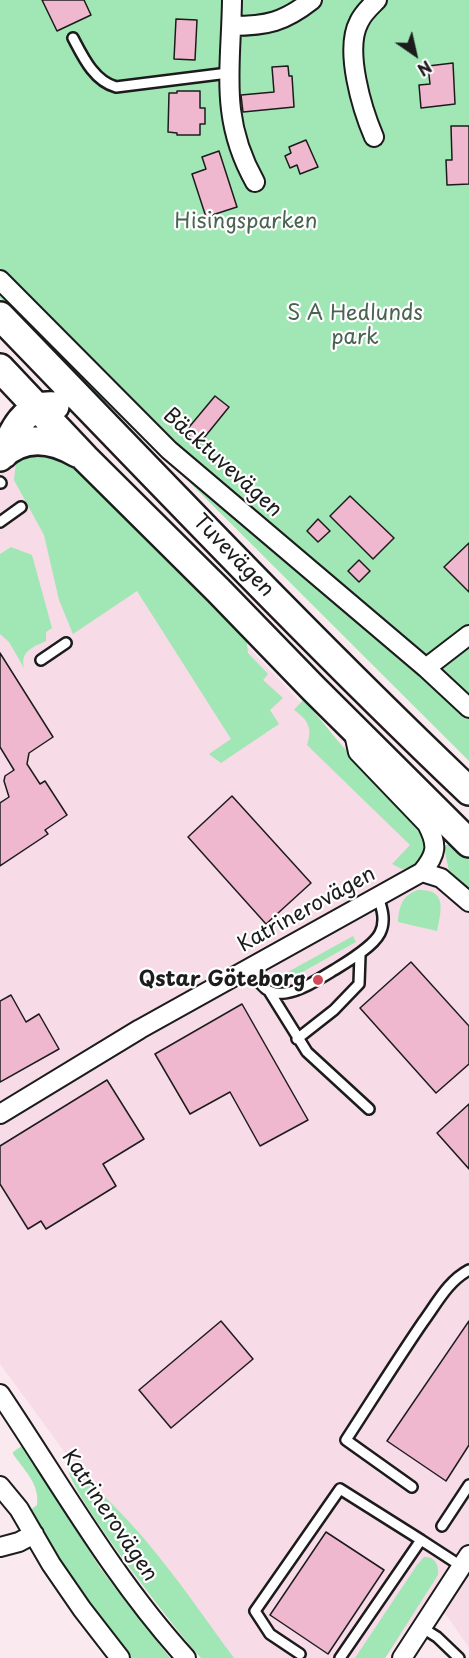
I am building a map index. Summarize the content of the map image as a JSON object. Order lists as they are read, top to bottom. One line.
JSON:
{"streets":{"main road":["Tuvevägen"],"street":["Bäcktuvevägen","Katrinerovägen"]},"parks":["Hisingsparken","S A Hedlunds park"],"places":["Qstar Göteborg"],"north":"bottom right"}
